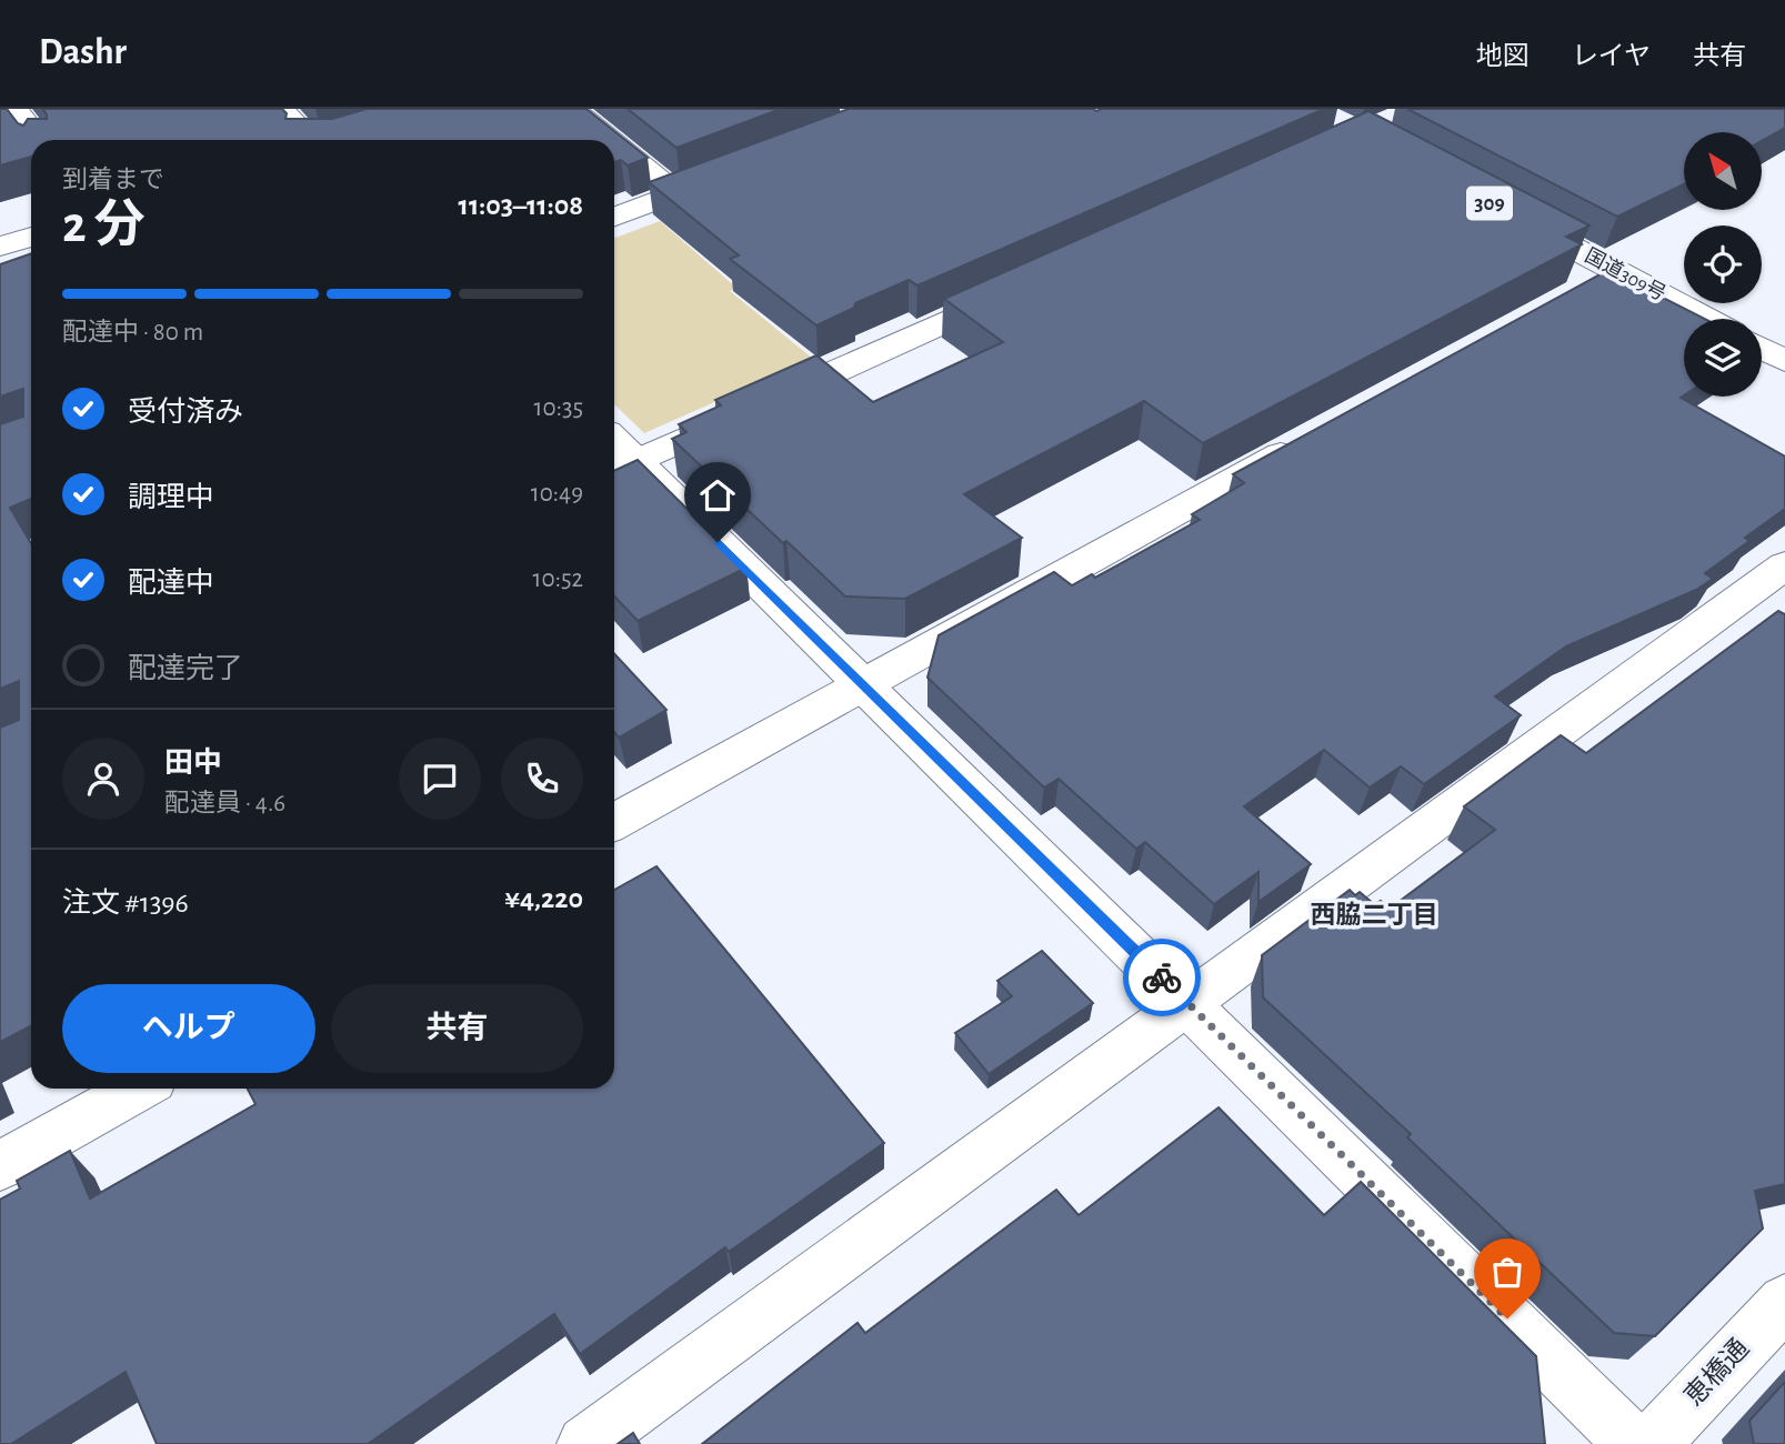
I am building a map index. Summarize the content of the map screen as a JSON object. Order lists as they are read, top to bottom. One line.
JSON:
{"streets":{"main road":["309","国道309号","恵橋通"]},"districts":["西脇二丁目"],"north":"top left","page":{"header":"Dashr","nav":["地図","レイヤ","共有"],"heading":["2 分","到着まで","11:03–11:08"],"panel":["田中","配達員 · 4.6","注文 #1396","¥4,220"],"bar":"配達中 · 80 m","list":[["受付済み","10:35"],["調理中","10:49"],["配達中","10:52"],"配達完了"],"buttons":["ヘルプ","共有"]}}
